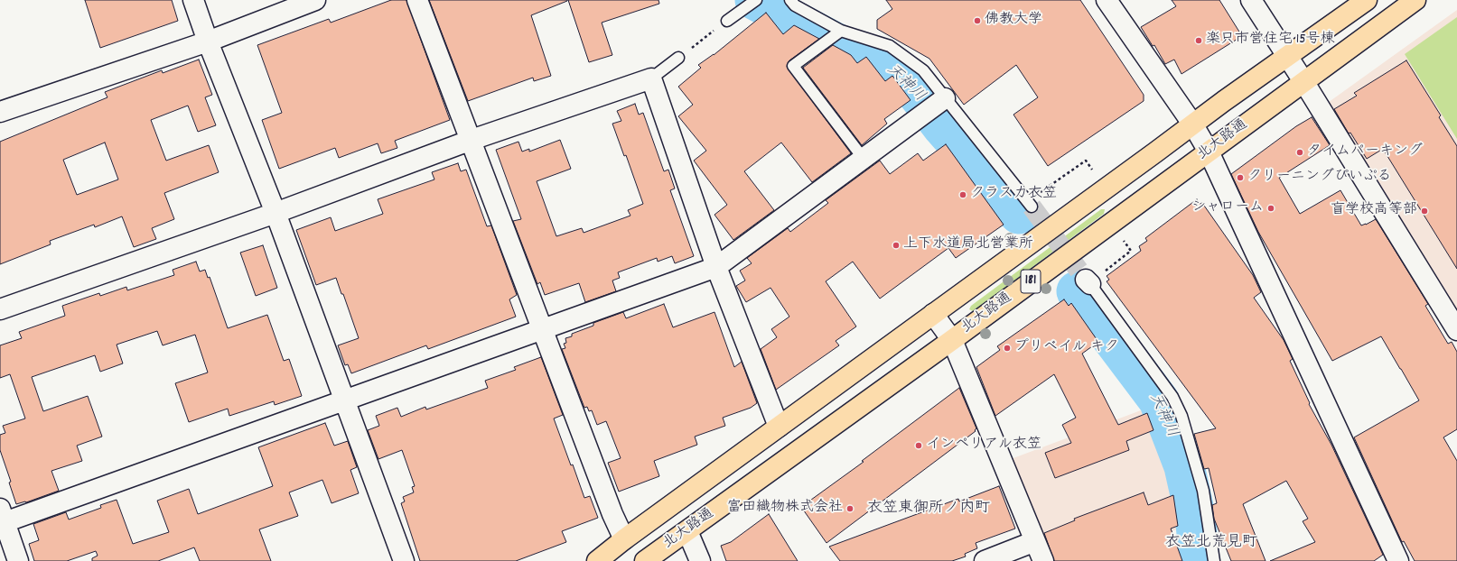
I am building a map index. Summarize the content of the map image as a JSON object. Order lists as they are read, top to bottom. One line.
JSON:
{"streets":{"main road":["北大路通","181"]},"districts":["衣笠東御所ノ内町","衣笠北荒見町"],"water":["天神川"],"places":["佛教大学","楽只市営住宅 15号棟","タイムパーキング","クリーニングぴいぷる","クラスカ衣笠","シャローム","盲学校高等部","上下水道局北営業所","プリベイル キク","インペリアル衣笠","富田織物株式会社"]}
